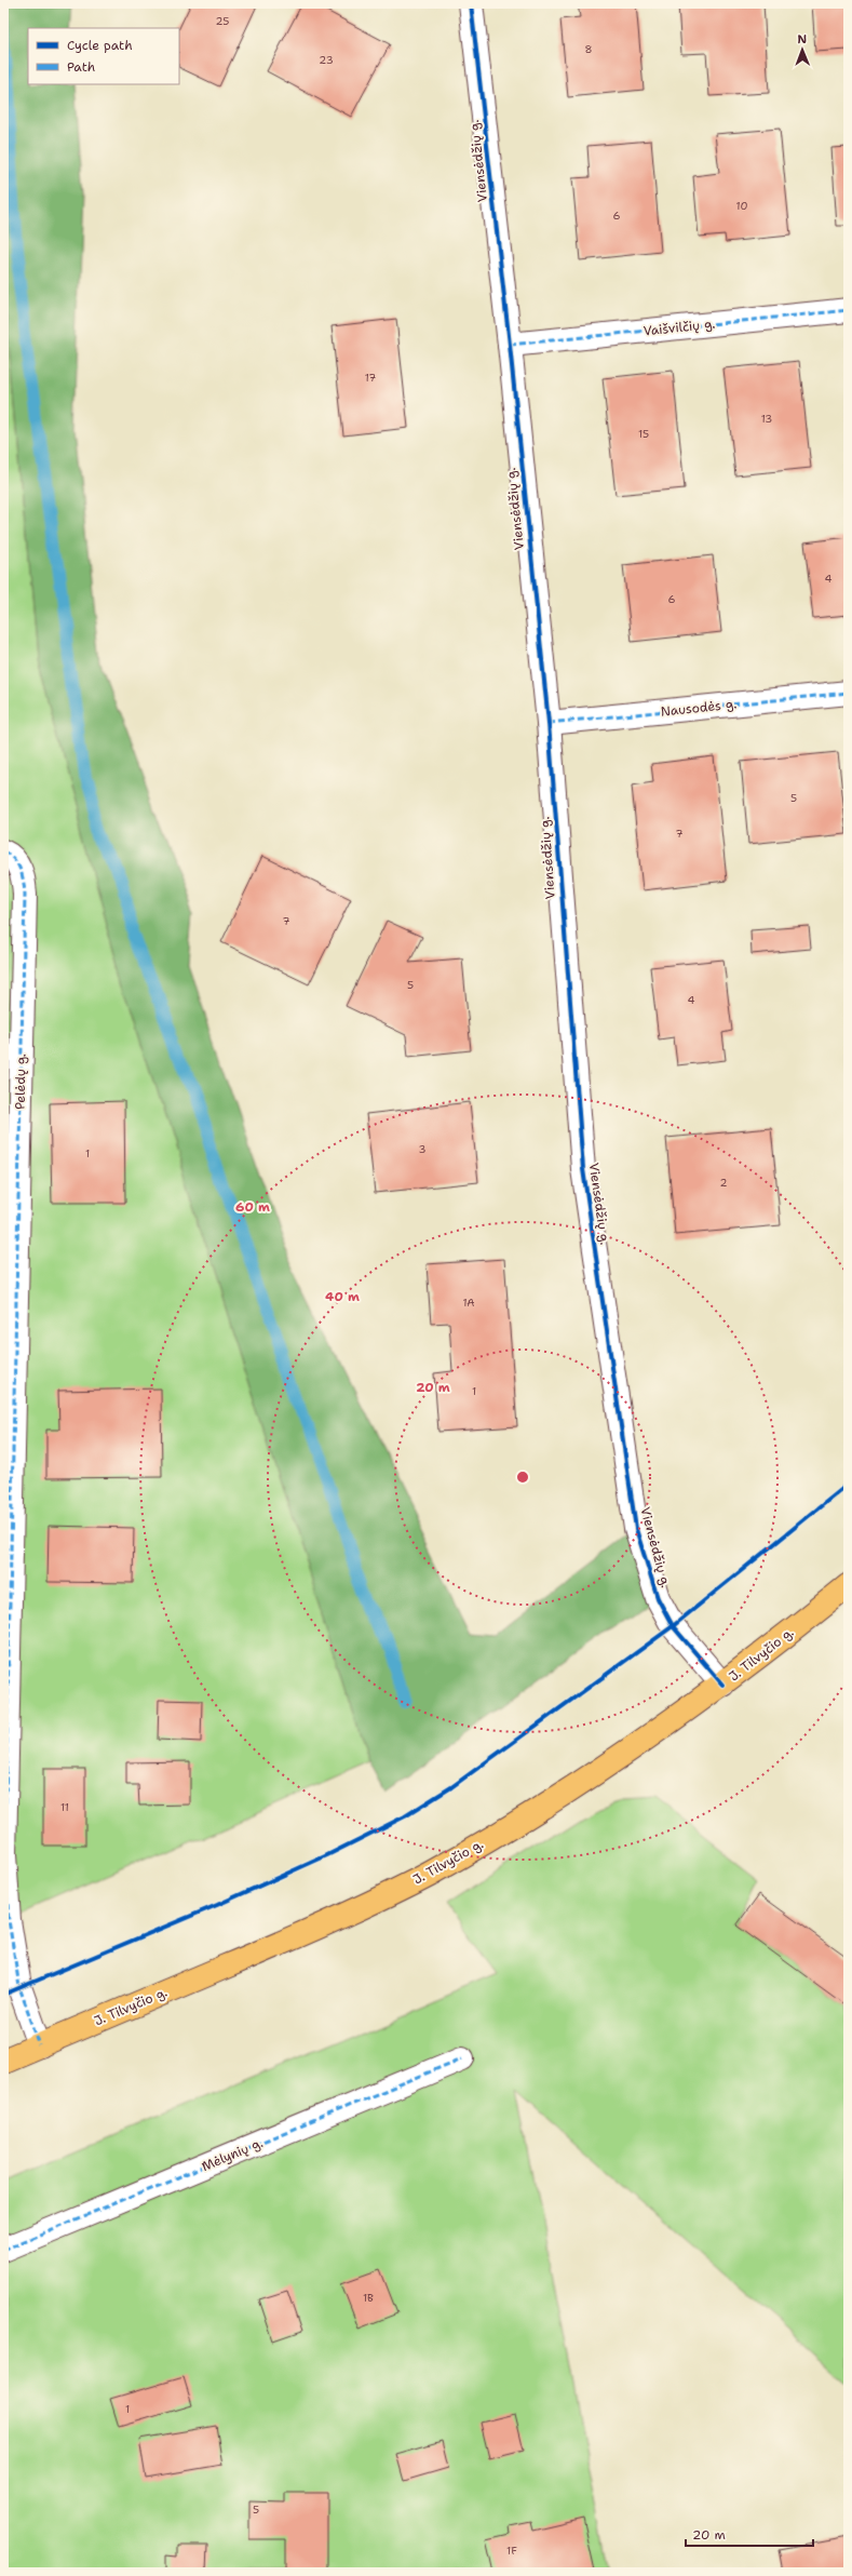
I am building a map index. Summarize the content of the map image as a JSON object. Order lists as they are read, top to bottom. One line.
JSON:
{"streets":{"main road":["J. Tilvyčio g."],"street":["Viensėdžių g.","Vaišvilčių g.","Nausodės g.","Pelėdų g.","Mėlynių g."]},"crossings":[["Viensėdžių g.","Vaišvilčių g."],["Viensėdžių g.","Nausodės g."],["Viensėdžių g.","J. Tilvyčio g."],["Pelėdų g.","J. Tilvyčio g."]],"house_numbers":["25","8","23","10","6","17","13","15","4","6","5","7","7","5","4","3","1","2","1A","1","11","1B","1","5","1F"],"legend":["Cycle path","Path"],"scale_bar":"20 m","north":"top","rings":["60 m","40 m","20 m"]}
